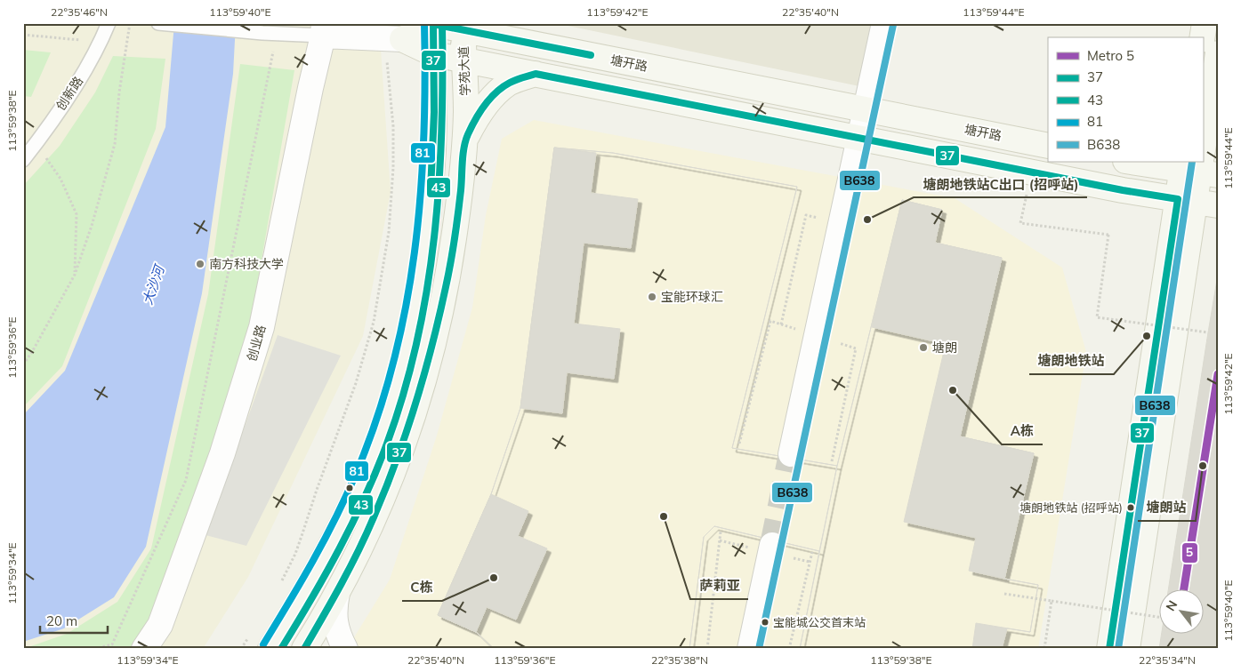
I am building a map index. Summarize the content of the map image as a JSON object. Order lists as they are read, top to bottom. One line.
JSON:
{"streets":{"main road":["塘开路","学苑大道"],"street":["创业路"],"lane":["创新路"]},"crossings":[["塘开路","学苑大道"]],"water":["大沙河"],"places":["塘朗地铁站C出口 (招呼站)","南方科技大学","宝能环球汇","塘朗地铁站","塘朗","A栋","塘朗站","塘朗地铁站 (招呼站)","萨莉亚","C栋","宝能城公交首末站"],"lines":["transit line 43","transit line 81","transit line 37","transit line B638","metro line 5"],"legend":["Metro 5","37","43","81","B638"],"scale_bar":"20 m","north":"top left","coordinates":["22°35'46\"N","113°59'40\"E","113°59'42\"E","22°35'40\"N","113°59'44\"E","113°59'38\"E","113°59'36\"E","113°59'34\"E","22°35'38\"N","22°35'34\"N"]}
